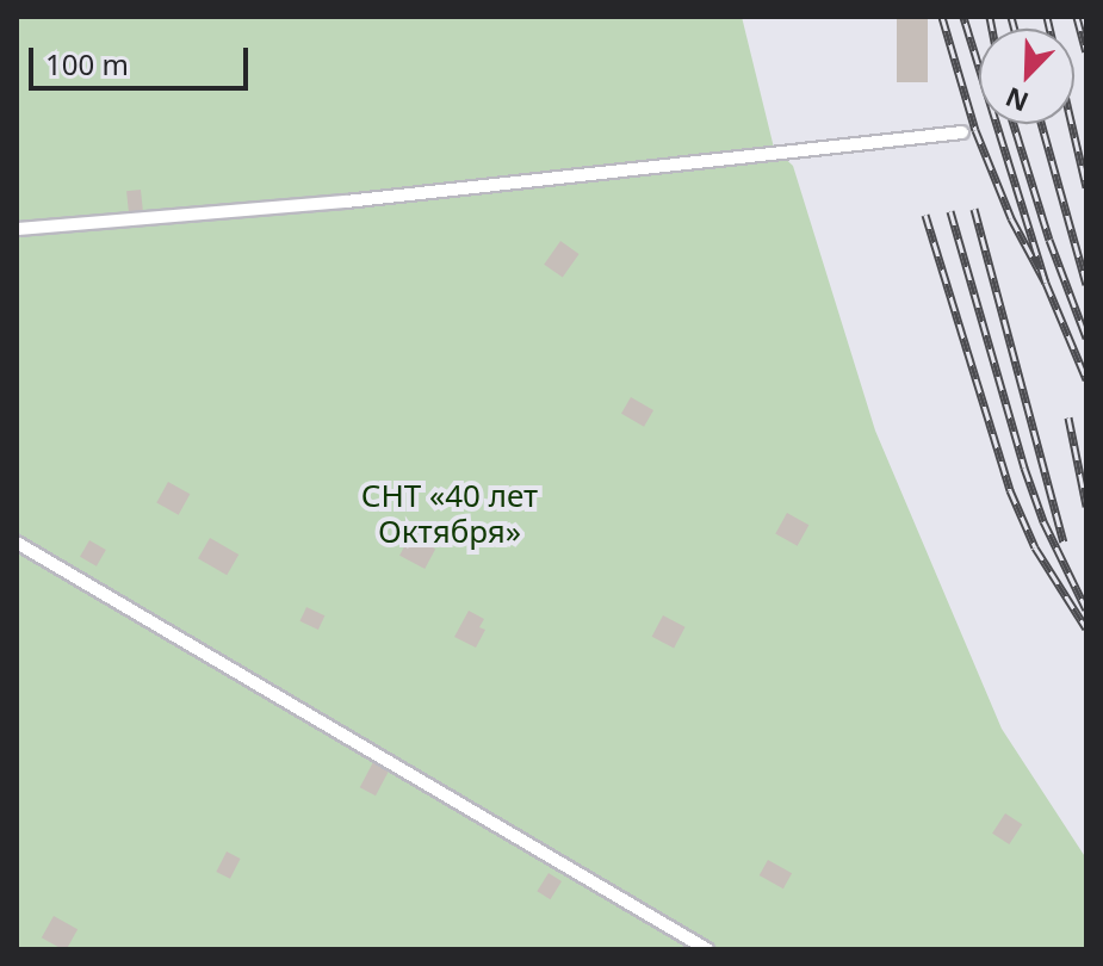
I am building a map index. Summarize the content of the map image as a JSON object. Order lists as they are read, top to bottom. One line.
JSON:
{"parks":["СНТ «40 лет Октября»"],"scale_bar":"100 m","north":"bottom left"}
